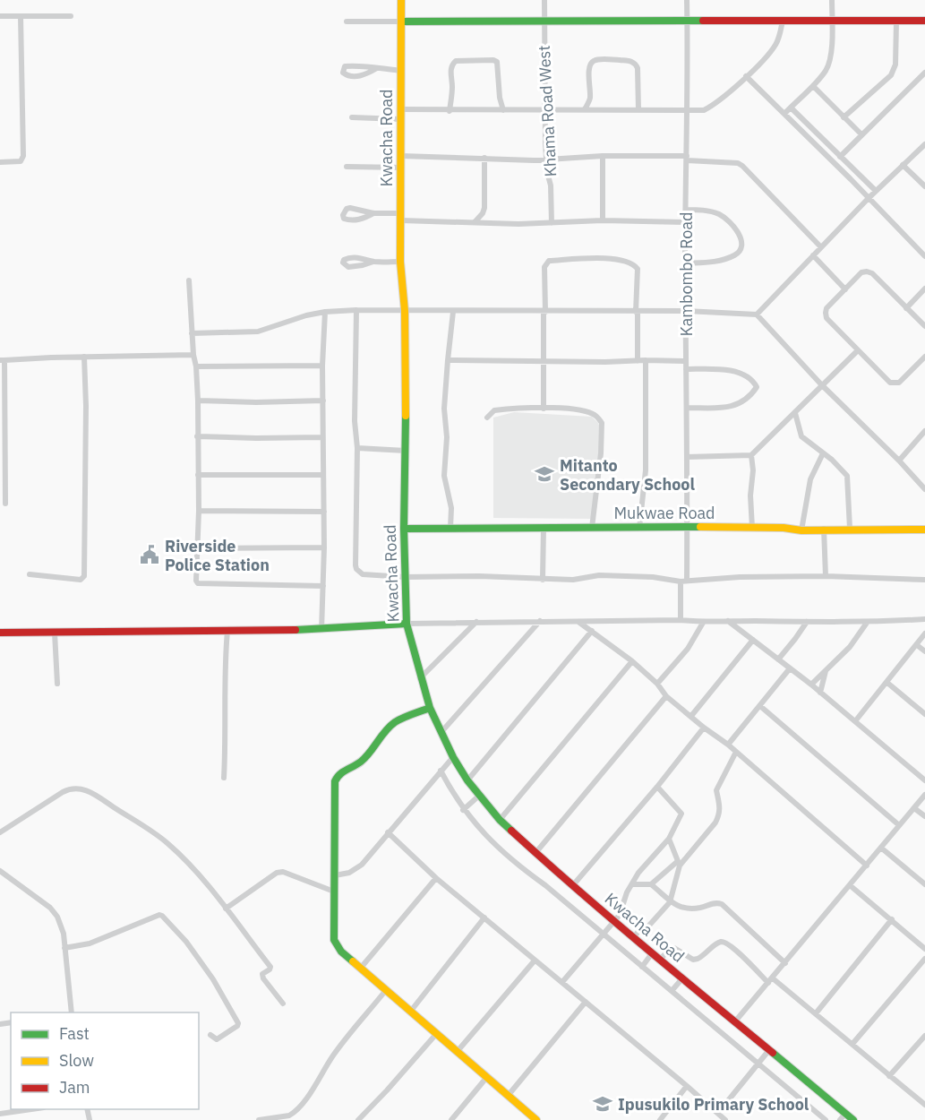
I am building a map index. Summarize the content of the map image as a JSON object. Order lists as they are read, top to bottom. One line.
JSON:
{"streets":{"main road":["Kwacha Road","Mukwae Road"],"street":["Khama Road West","Kambombo Road"]},"crossings":[["Kwacha Road","Mukwae Road"],["Kambombo Road","Mukwae Road"]],"places":{"school or university":["Mitanto Secondary School","Ipusukilo Primary School"],"public building":["Riverside Police Station"]},"legend":["Fast","Slow","Jam"]}
